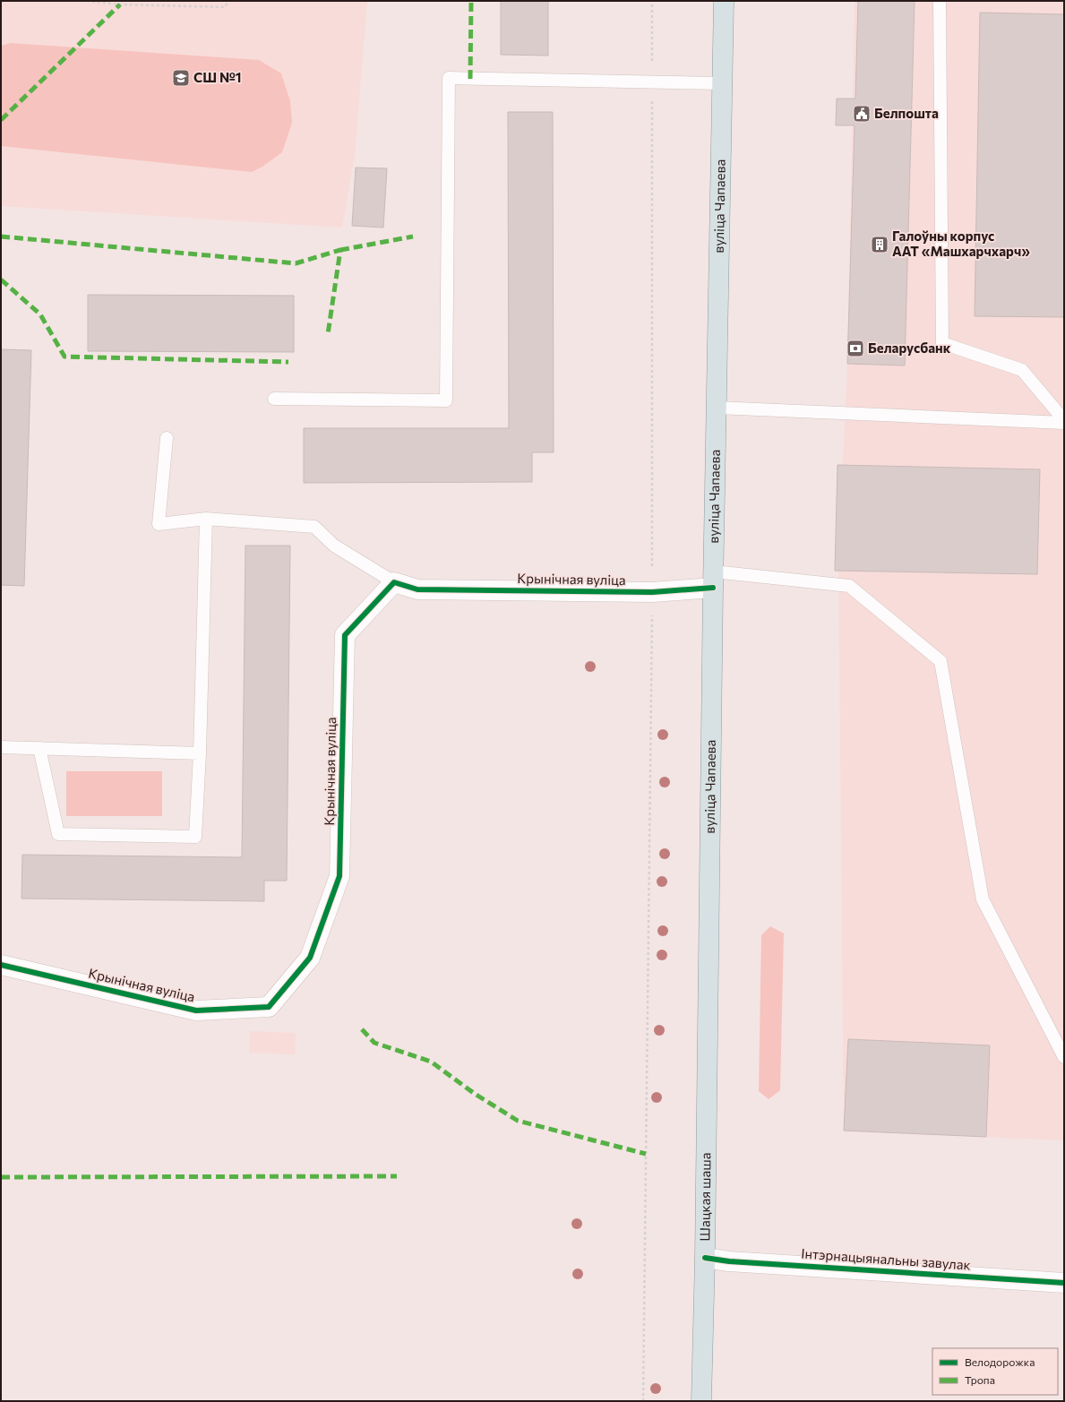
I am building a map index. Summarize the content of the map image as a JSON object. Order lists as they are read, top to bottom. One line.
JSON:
{"streets":{"main road":["вуліца Чапаева","Шацкая шаша"],"street":["Крынічная вуліца","Інтэрнацыянальны завулак"]},"crossings":[["вуліца Чапаева","Крынічная вуліца"],["вуліца Чапаева","Шацкая шаша"],["Шацкая шаша","Інтэрнацыянальны завулак"]],"places":{"school or university":["СШ №1"],"public building":["Белпошта"],"building":["Галоўны корпус ААТ «Машхарчхарч»"],"bank":["Беларусбанк"]},"legend":["Велодорожка","Тропа"]}
